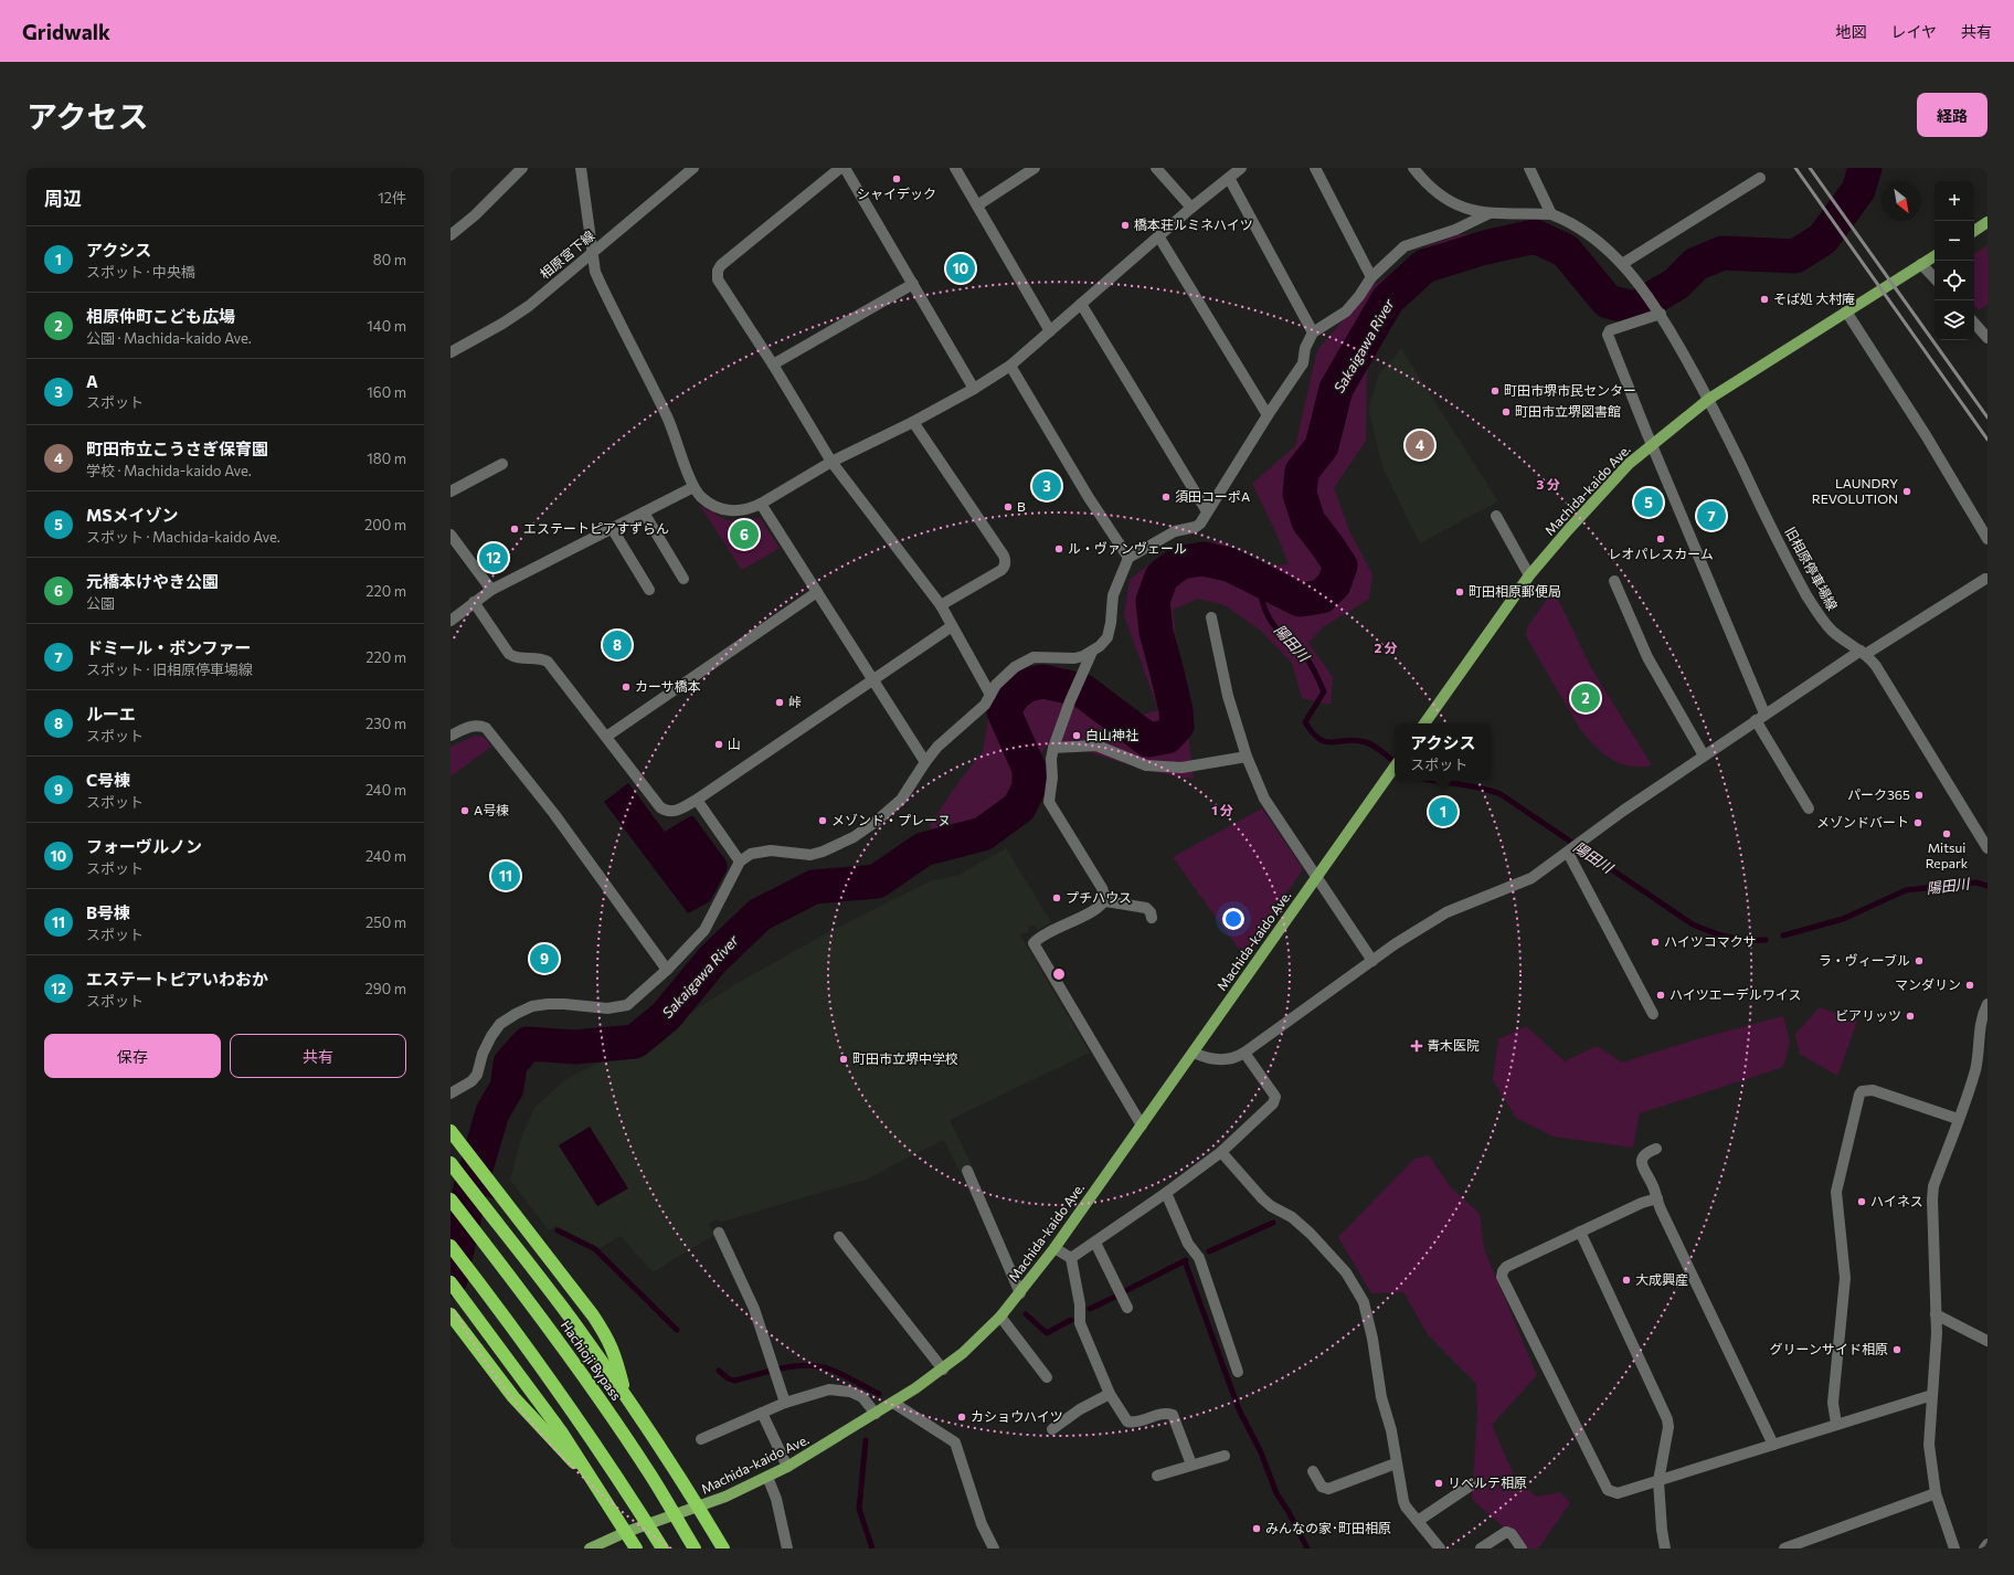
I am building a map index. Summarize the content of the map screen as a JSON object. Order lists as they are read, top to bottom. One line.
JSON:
{"streets":{"highway":["Hachioji Bypass"],"main road":["Machida-kaido Ave."],"street":["相原宮下線","旧相原停車場線"]},"crossings":[["Machida-kaido Ave.","旧相原停車場線"]],"water":["Sakaigawa River","陽田川"],"places":{"other":["シャイデック","橋本荘ルミネハイツ","そば処 大村庵","町田市堺市民センター","町田市立堺図書館","LAUNDRY REVOLUTION","須田コーポA","B","エステートピアすずらん","レオパレスカーム","ル・ヴァンヴェール","町田相原郵便局","カーサ橋本","峠","白山神社","山","パーク365","A号棟","メゾンド・プレーヌ","メゾンドバート","Mitsui Repark","プチハウス","ハイツコマクサ","ラ・ヴィーブル","マンダリン","ハイツエーデルワイス","ビアリッツ","町田市立堺中学校","ハイネス","大成興産","グリーンサイド相原","カショウハイツ","リベルテ相原","みんなの家･町田相原"],"health":["青木医院"]},"north":"bottom right","page":{"header":"Gridwalk","nav":["地図","レイヤ","共有"],"title":"アクセス","buttons":["経路",["保存","共有"]],"heading":["周辺","12件"],"map_buttons":["+","−"],"list":[{"mark":"1","name":"アクシス","note":"スポット · 中央橋","value":"80 m"},{"mark":"2","name":"相原仲町こども広場","note":"公園 · Machida-kaido Ave.","value":"140 m"},{"mark":"3","name":"A","note":"スポット","value":"160 m"},{"mark":"4","name":"町田市立こうさぎ保育園","note":"学校 · Machida-kaido Ave.","value":"180 m"},{"mark":"5","name":"MSメイゾン","note":"スポット · Machida-kaido Ave.","value":"200 m"},{"mark":"6","name":"元橋本けやき公園","note":"公園","value":"220 m"},{"mark":"7","name":"ドミール・ボンファー","note":"スポット · 旧相原停車場線","value":"220 m"},{"mark":"8","name":"ルーエ","note":"スポット","value":"230 m"},{"mark":"9","name":"C号棟","note":"スポット","value":"240 m"},{"mark":"10","name":"フォーヴルノン","note":"スポット","value":"240 m"},{"mark":"11","name":"B号棟","note":"スポット","value":"250 m"},{"mark":"12","name":"エステートピアいわおか","note":"スポット","value":"290 m"}],"pins":["10","4","3","5","7","6","12","8","2","1","11","9"],"popup":["アクシス","スポット"]},"rings":["3 分","2 分","1 分"]}
